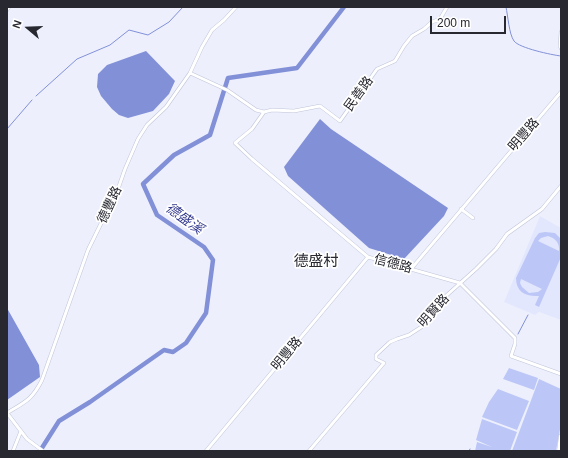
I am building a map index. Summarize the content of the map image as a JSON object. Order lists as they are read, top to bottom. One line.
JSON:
{"streets":{"street":["民善路","明豐路","德豐路","信德路","明賢路"]},"crossings":[["民善路","信德路"],["明豐路","信德路"],["信德路","明賢路"]],"districts":["德盛村"],"water":["德盛溪"],"scale_bar":"200 m","north":"left"}
